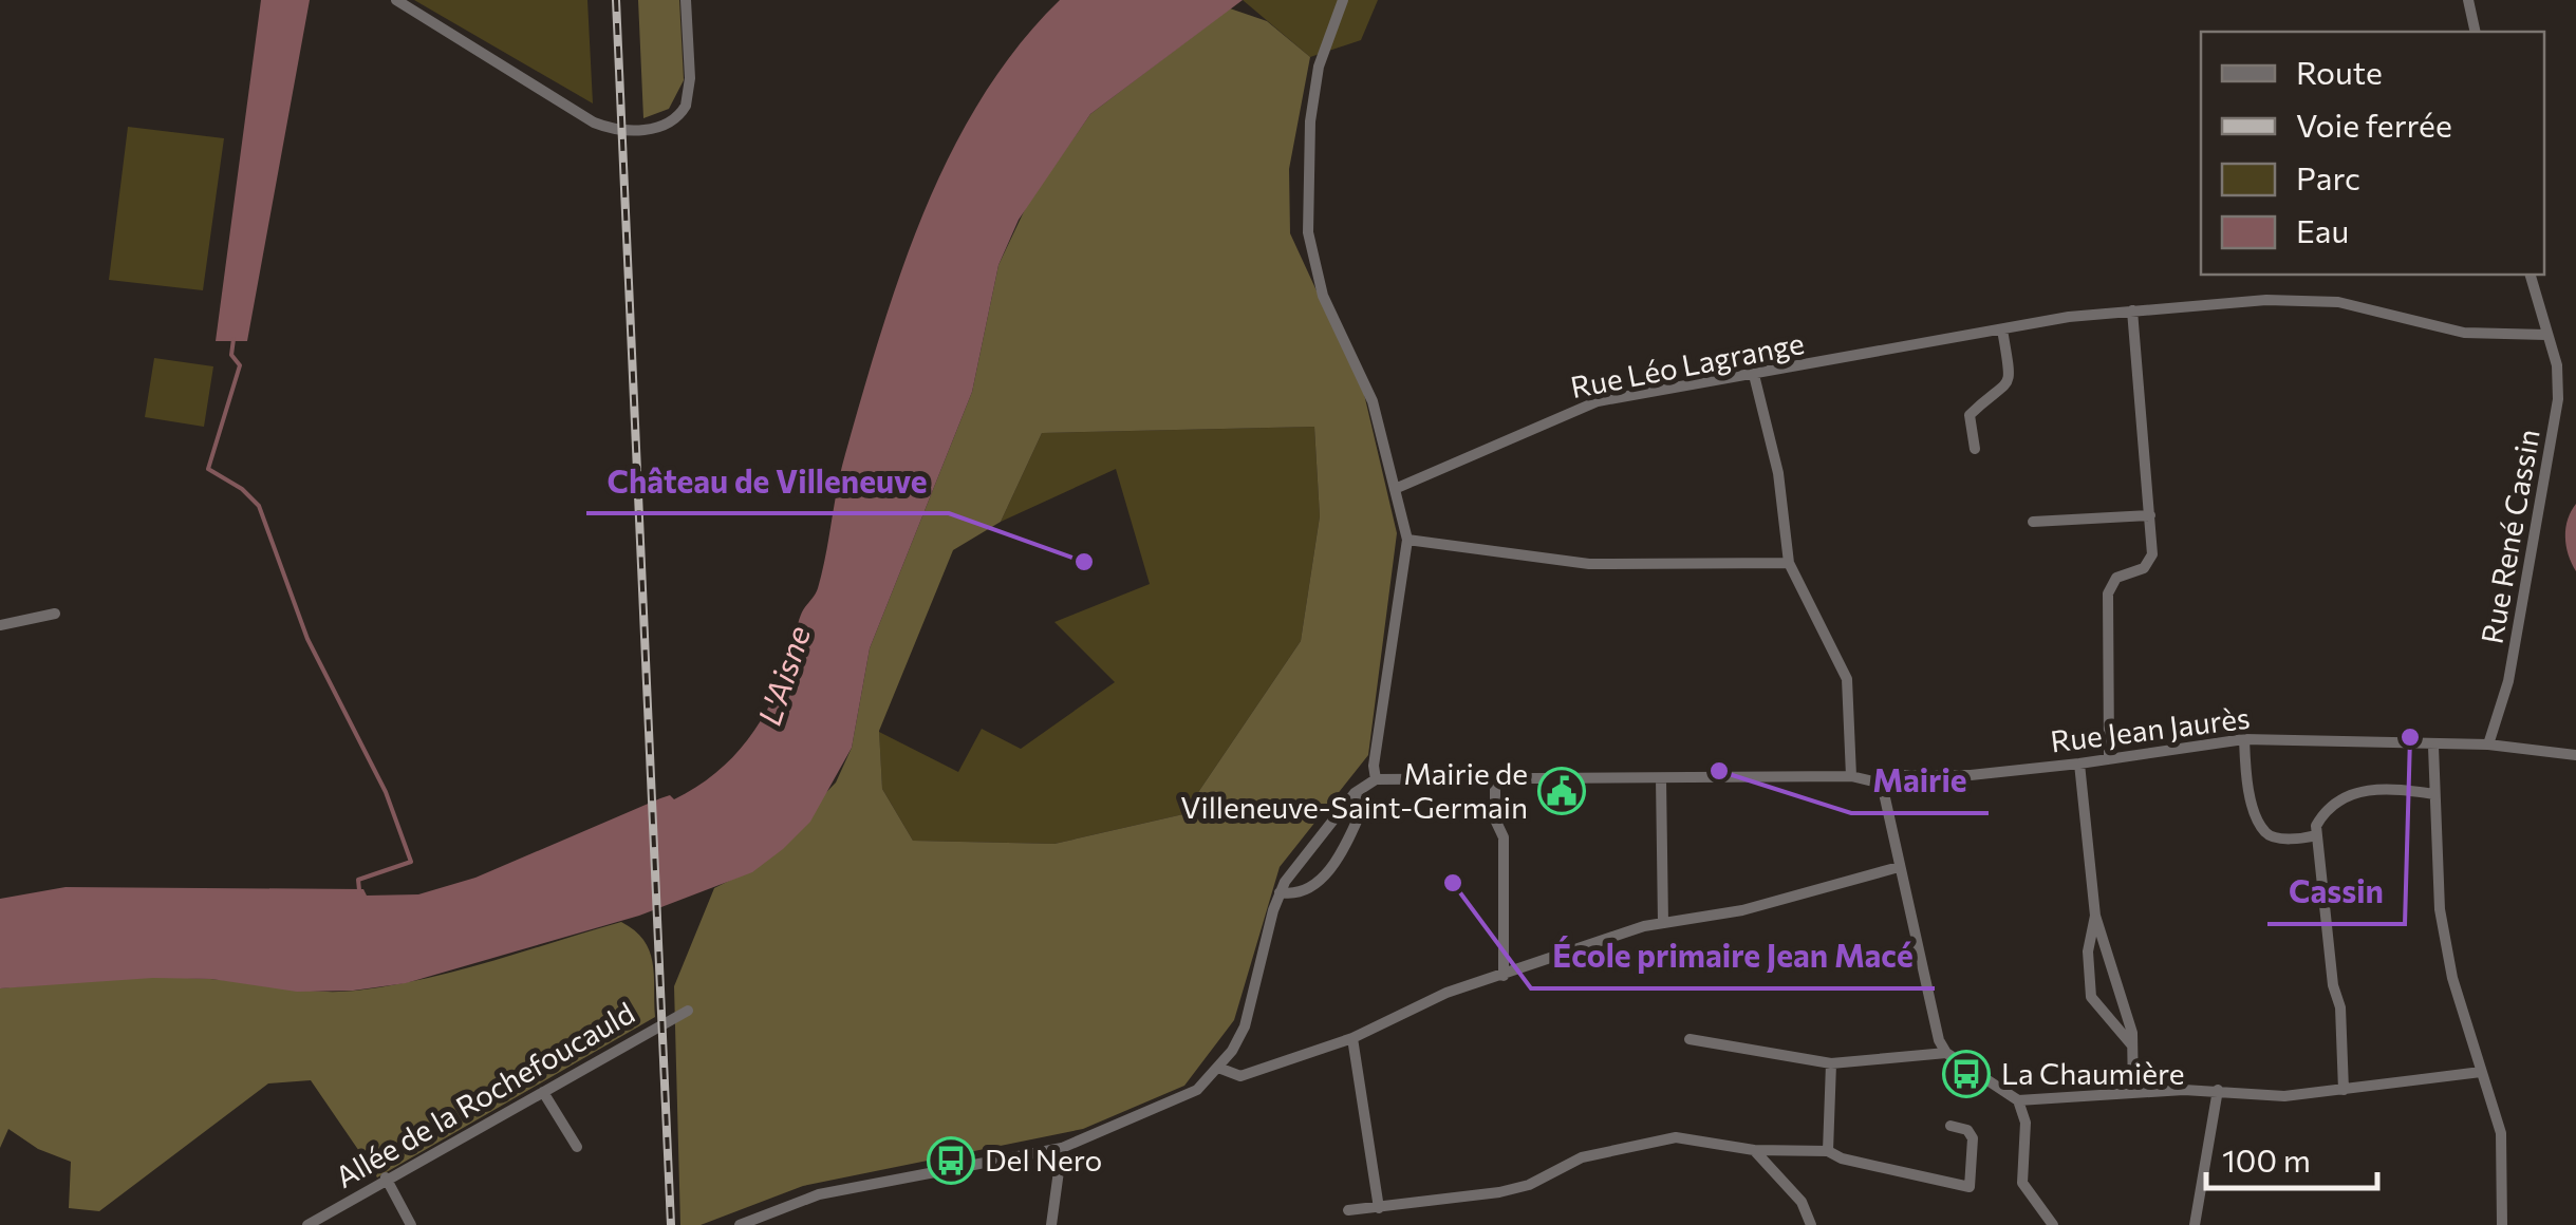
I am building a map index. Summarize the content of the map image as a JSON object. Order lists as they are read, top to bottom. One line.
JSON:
{"streets":{"street":["Rue Léo Lagrange","Rue René Cassin","Rue Jean Jaurès","Allée de la Rochefoucauld"]},"crossings":[["Rue Léo Lagrange","Rue René Cassin"],["Rue René Cassin","Rue Jean Jaurès"]],"water":["L'Aisne"],"places":{"other":["Château de Villeneuve","Cassin","Mairie","École primaire Jean Macé"],"public building":["Mairie de Villeneuve-Saint-Germain"],"bus stop":["La Chaumière","Del Nero"]},"legend":["Route","Voie ferrée","Parc","Eau"],"scale_bar":"100 m"}
